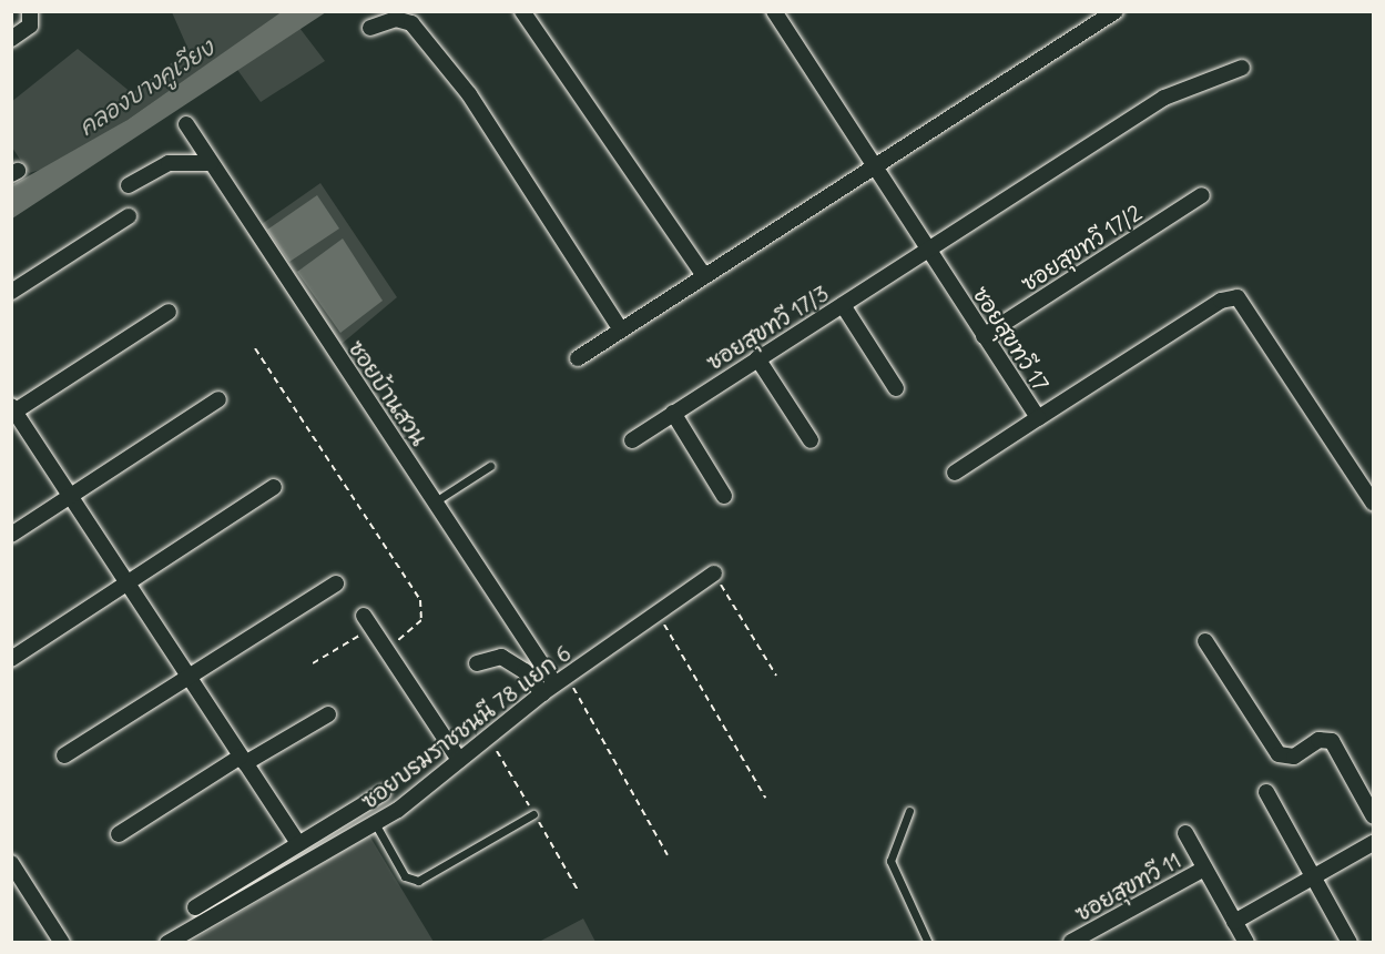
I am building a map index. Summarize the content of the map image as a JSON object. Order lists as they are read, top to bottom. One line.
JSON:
{"streets":{"street":["ซอยสุขทวี 17/2","ซอยสุขทวี 17/3","ซอยสุขทวี 17","ซอยบ้านสวน","ซอยบรมราชชนนี 78 แยก 6","ซอยสุขทวี 11"]},"crossings":[["ซอยสุขทวี 17/2","ซอยสุขทวี 17"],["ซอยสุขทวี 17/3","ซอยสุขทวี 17"],["ซอยบ้านสวน","ซอยบรมราชชนนี 78 แยก 6"]],"water":["คลองบางคูเวียง"]}
